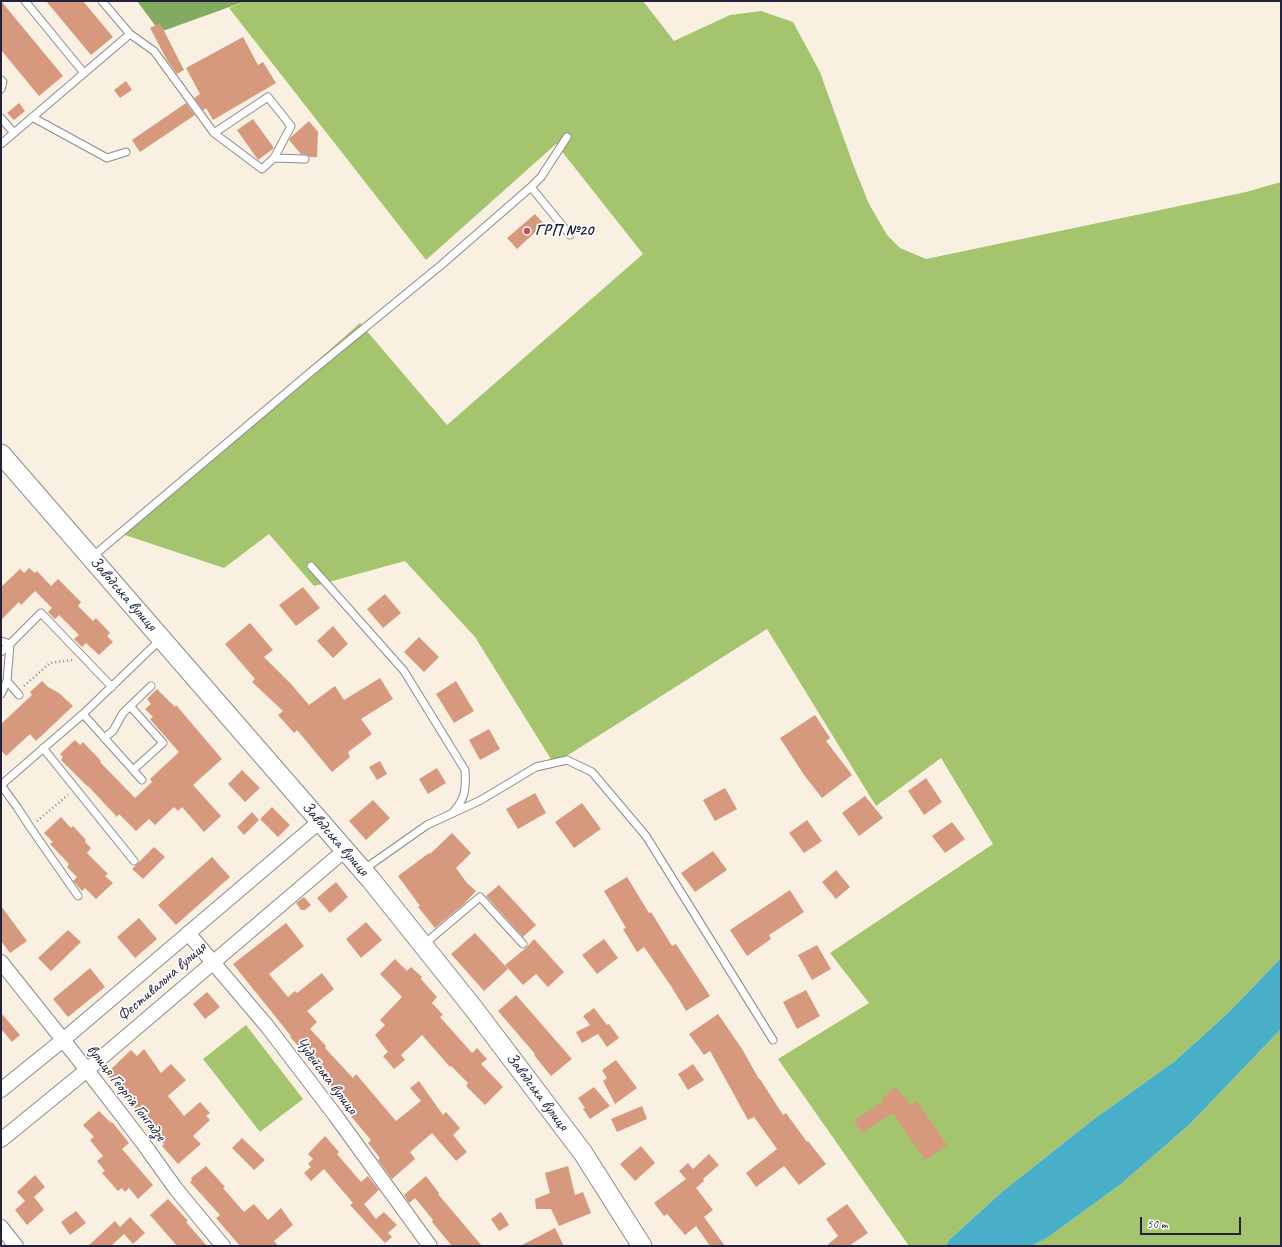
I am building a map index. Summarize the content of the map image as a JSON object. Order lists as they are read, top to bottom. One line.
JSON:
{"streets":{"main road":["Заводська вулиця"],"street":["Фестивальна вулиця","Чудейська вулиця","вулиця Георгія Гонгадзе"]},"crossings":[["Заводська вулиця","Фестивальна вулиця"],["Фестивальна вулиця","Чудейська вулиця"],["Фестивальна вулиця","вулиця Георгія Гонгадзе"]],"places":["ГРП №20"],"scale_bar":"50 m"}
